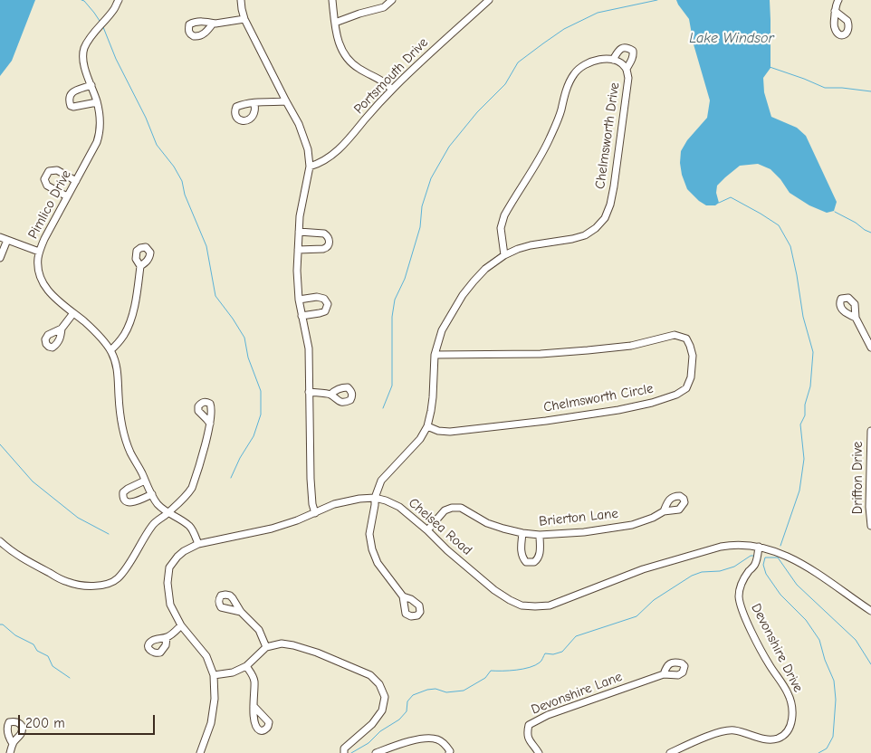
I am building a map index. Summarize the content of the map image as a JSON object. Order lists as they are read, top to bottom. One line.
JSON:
{"streets":{"street":["Portsmouth Drive","Chelmsworth Drive","Pimlico Drive","Chelmsworth Circle","Drifton Drive","Brierton Lane","Chelsea Road","Devonshire Drive","Devonshire Lane"]},"crossings":[["Chelmsworth Drive","Chelmsworth Circle"],["Chelmsworth Drive","Chelsea Road"],["Pimlico Drive","Chelsea Road"],["Brierton Lane","Chelsea Road"],["Chelsea Road","Devonshire Drive"]],"water":["Lake Windsor"],"scale_bar":"200 m"}
